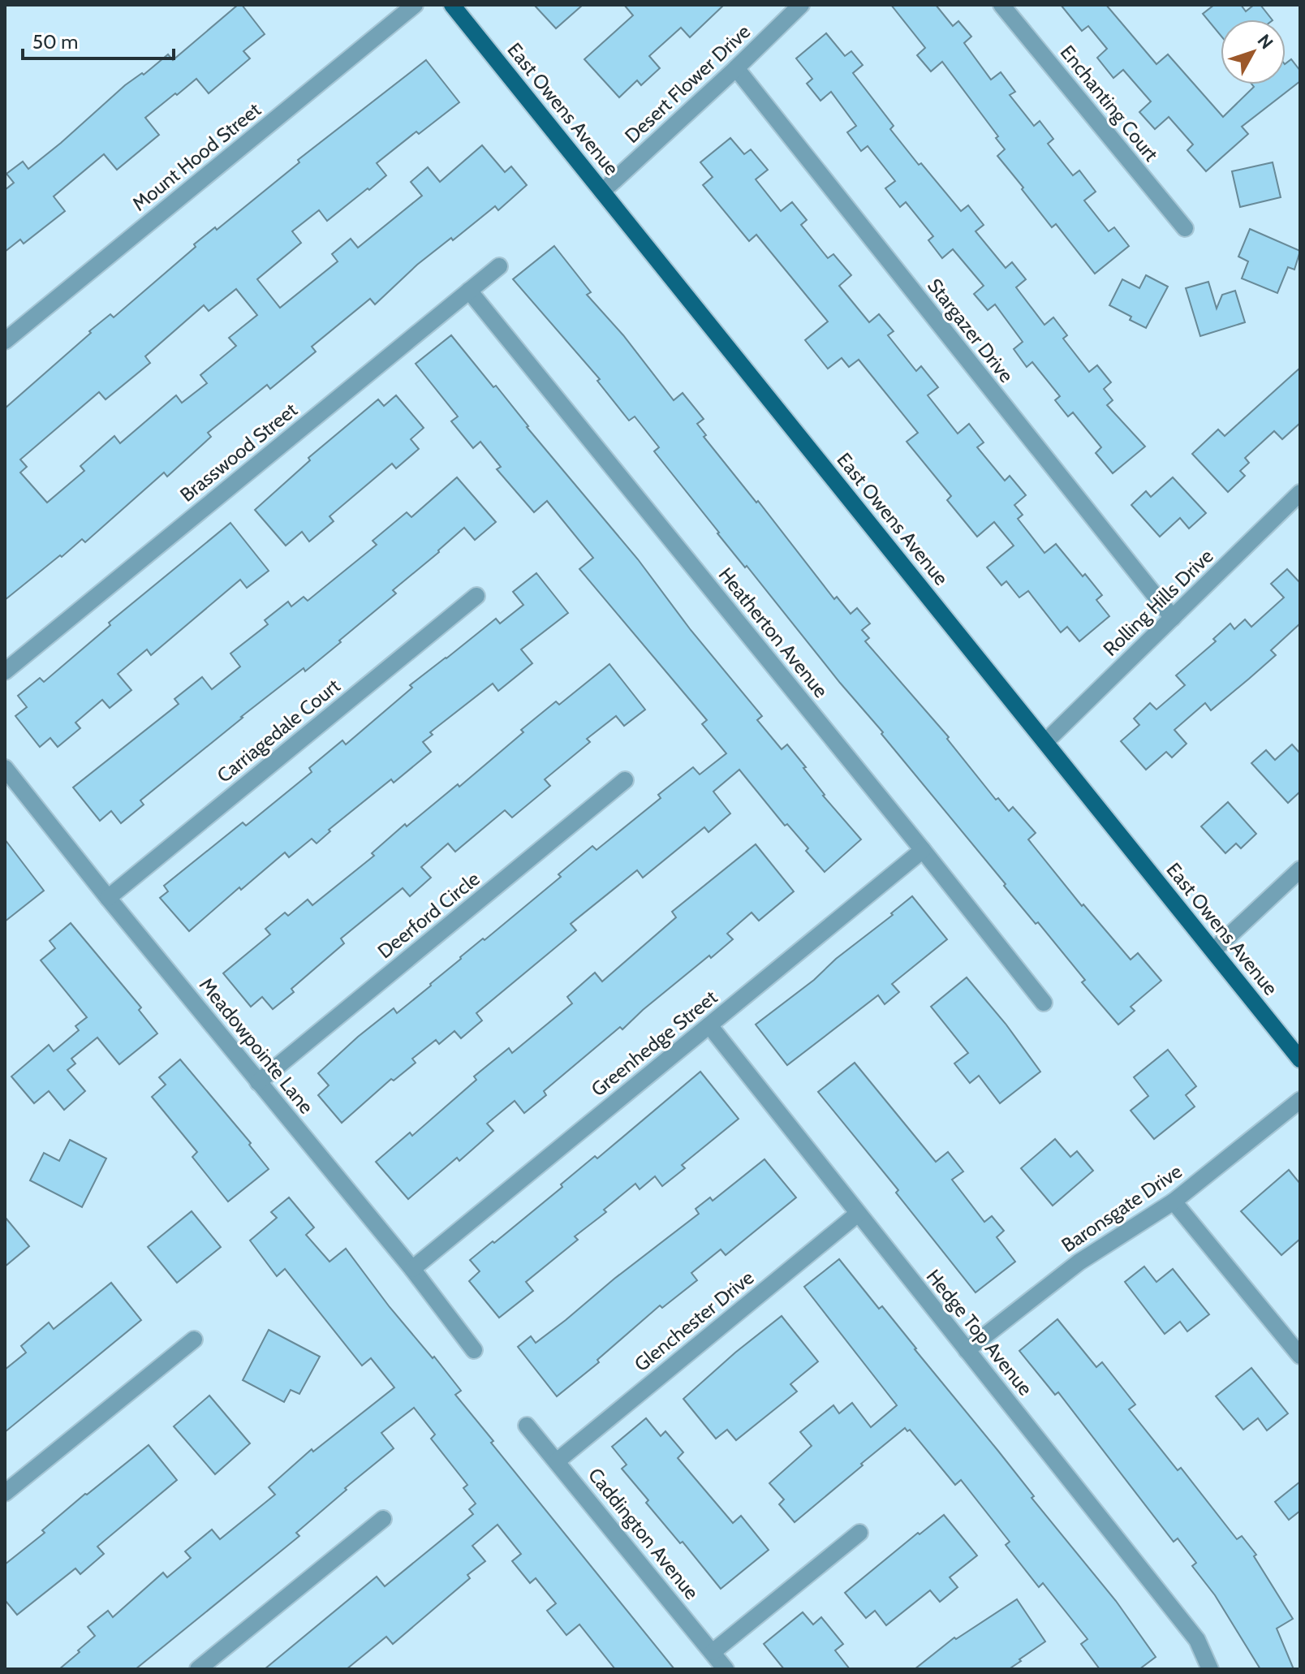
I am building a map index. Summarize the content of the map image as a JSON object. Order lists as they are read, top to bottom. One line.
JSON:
{"streets":{"main road":["East Owens Avenue"],"street":["Desert Flower Drive","Enchanting Court","Mount Hood Street","Stargazer Drive","Brasswood Street","Rolling Hills Drive","Heatherton Avenue","Carriagedale Court","Deerford Circle","Greenhedge Street","Meadowpointe Lane","Baronsgate Drive","Glenchester Drive","Hedge Top Avenue","Caddington Avenue"]},"crossings":[["Desert Flower Drive","East Owens Avenue"],["Desert Flower Drive","Stargazer Drive"],["East Owens Avenue","Rolling Hills Drive"],["Stargazer Drive","Rolling Hills Drive"],["Brasswood Street","Heatherton Avenue"],["Heatherton Avenue","Greenhedge Street"],["Carriagedale Court","Meadowpointe Lane"],["Deerford Circle","Meadowpointe Lane"],["Greenhedge Street","Meadowpointe Lane"],["Greenhedge Street","Hedge Top Avenue"],["Baronsgate Drive","Hedge Top Avenue"],["Glenchester Drive","Hedge Top Avenue"],["Glenchester Drive","Caddington Avenue"]],"scale_bar":"50 m","north":"top right"}
